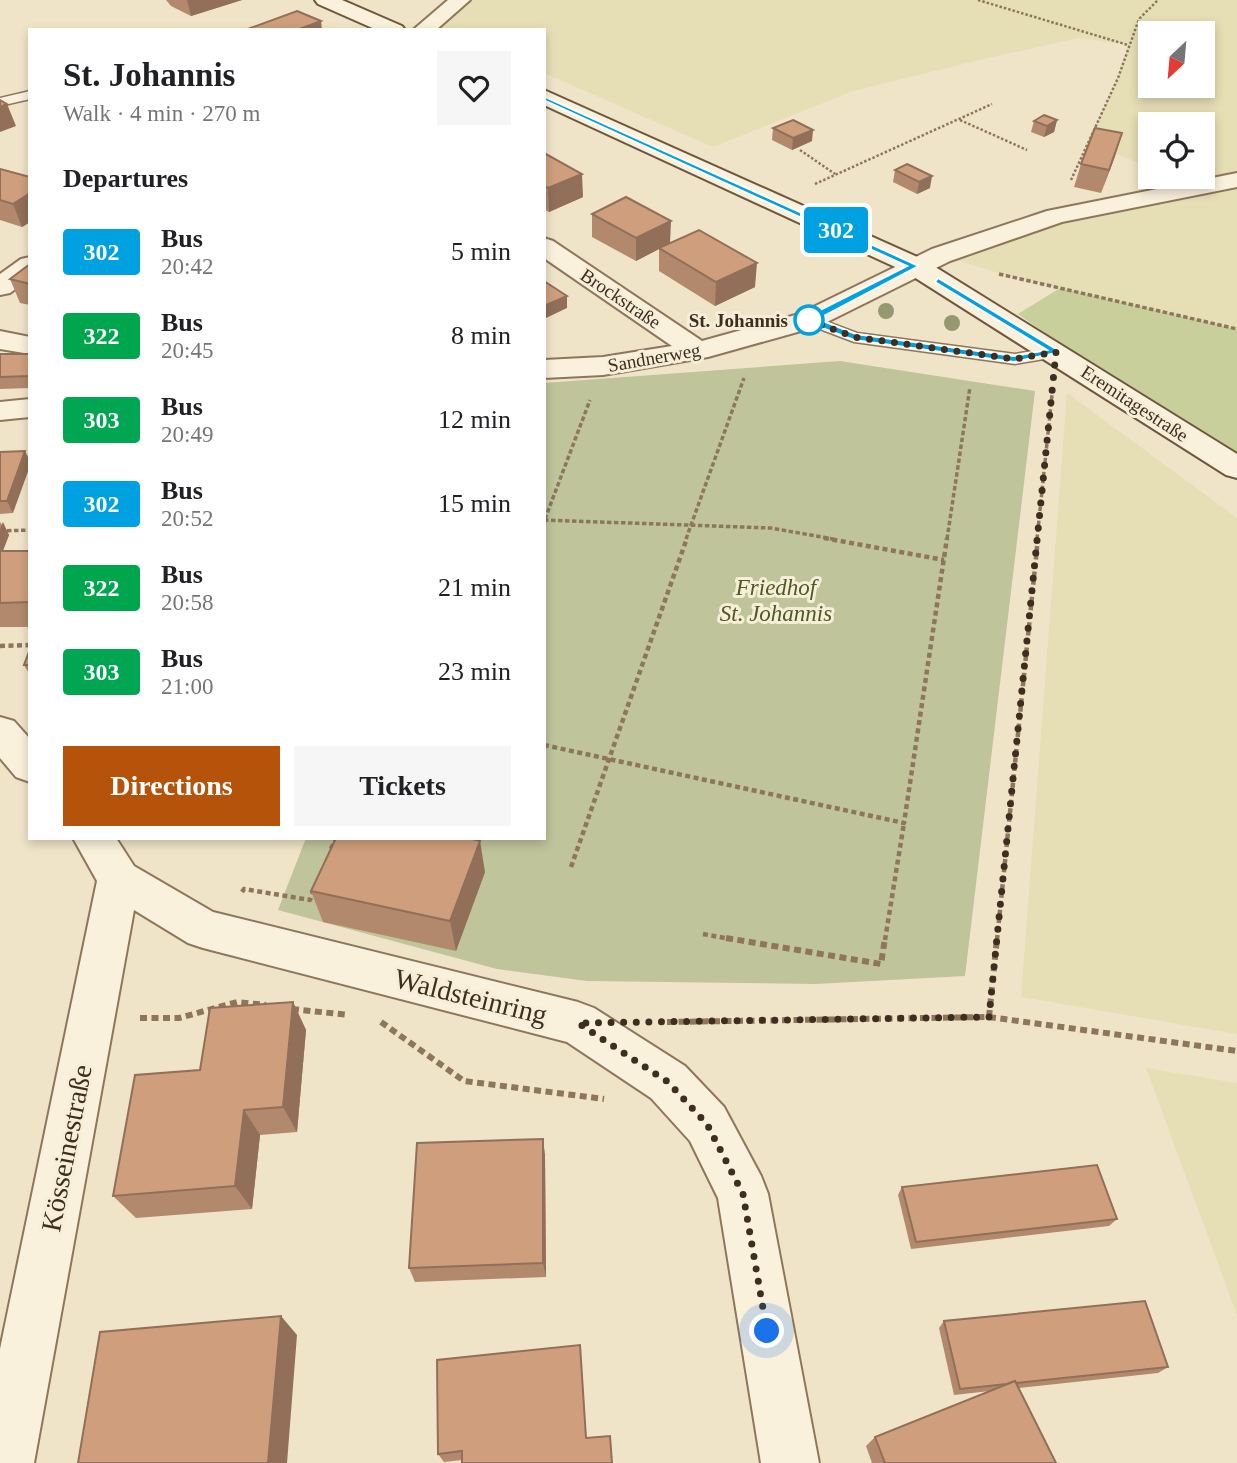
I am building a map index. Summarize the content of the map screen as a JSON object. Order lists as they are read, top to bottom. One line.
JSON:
{"streets":{"street":["Brockstraße","Sandnerweg","Eremitagestraße","Waldsteinring","Kösseinestraße"]},"crossings":[["Brockstraße","Sandnerweg"],["Sandnerweg","Eremitagestraße"],["Waldsteinring","Kösseinestraße"]],"parks":["Friedhof St. Johannis"],"places":["St. Johannis"],"lines":["bus line 302"],"north":"bottom left","page":{"on_map":"302","heading":[["St. Johannis","Walk · 4 min · 270 m"],"Departures"],"list":[{"mark":"302","name":"Bus","note":"20:42","value":"5 min"},{"mark":"322","name":"Bus","note":"20:45","value":"8 min"},{"mark":"303","name":"Bus","note":"20:49","value":"12 min"},{"mark":"302","name":"Bus","note":"20:52","value":"15 min"},{"mark":"322","name":"Bus","note":"20:58","value":"21 min"},{"mark":"303","name":"Bus","note":"21:00","value":"23 min"}],"buttons":["Directions","Tickets"]}}
